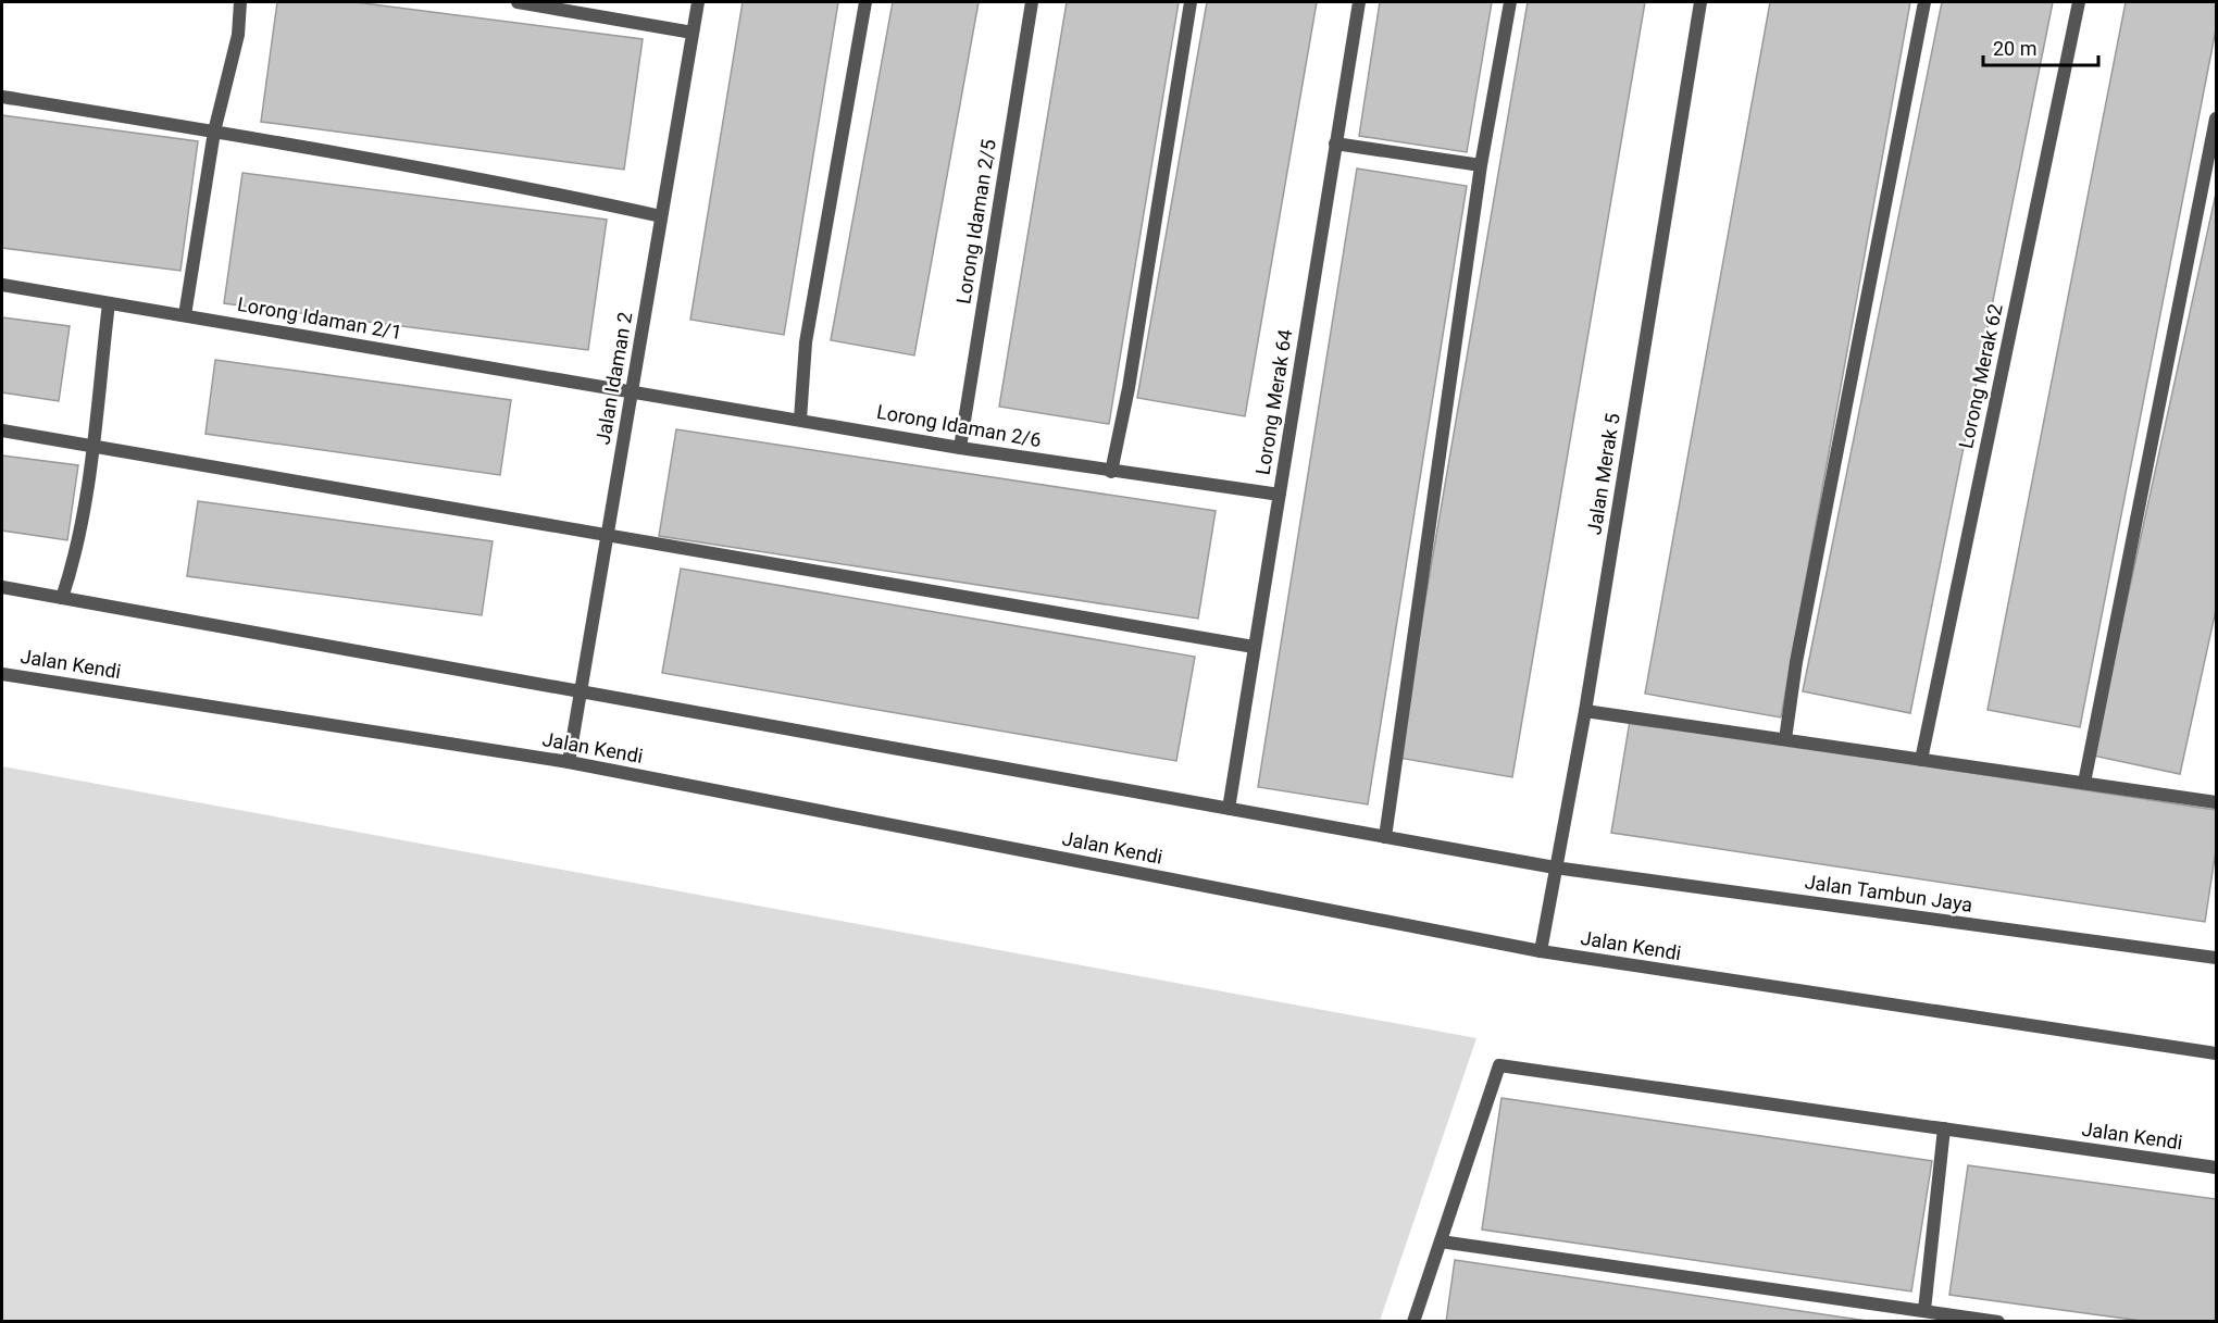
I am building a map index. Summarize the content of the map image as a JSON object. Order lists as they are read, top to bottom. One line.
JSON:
{"streets":{"street":["Lorong Idaman 2/5","Lorong Idaman 2/1","Lorong Merak 62","Jalan Idaman 2","Lorong Merak 64","Lorong Idaman 2/6","Jalan Merak 5","Jalan Kendi","Jalan Tambun Jaya"]},"crossings":[["Lorong Idaman 2/5","Lorong Idaman 2/6"],["Lorong Idaman 2/1","Jalan Idaman 2"],["Lorong Idaman 2/1","Lorong Idaman 2/6"],["Jalan Idaman 2","Lorong Idaman 2/6"],["Jalan Idaman 2","Jalan Kendi"],["Lorong Merak 64","Lorong Idaman 2/6"],["Jalan Merak 5","Jalan Kendi"],["Jalan Merak 5","Jalan Tambun Jaya"]],"scale_bar":"20 m"}
